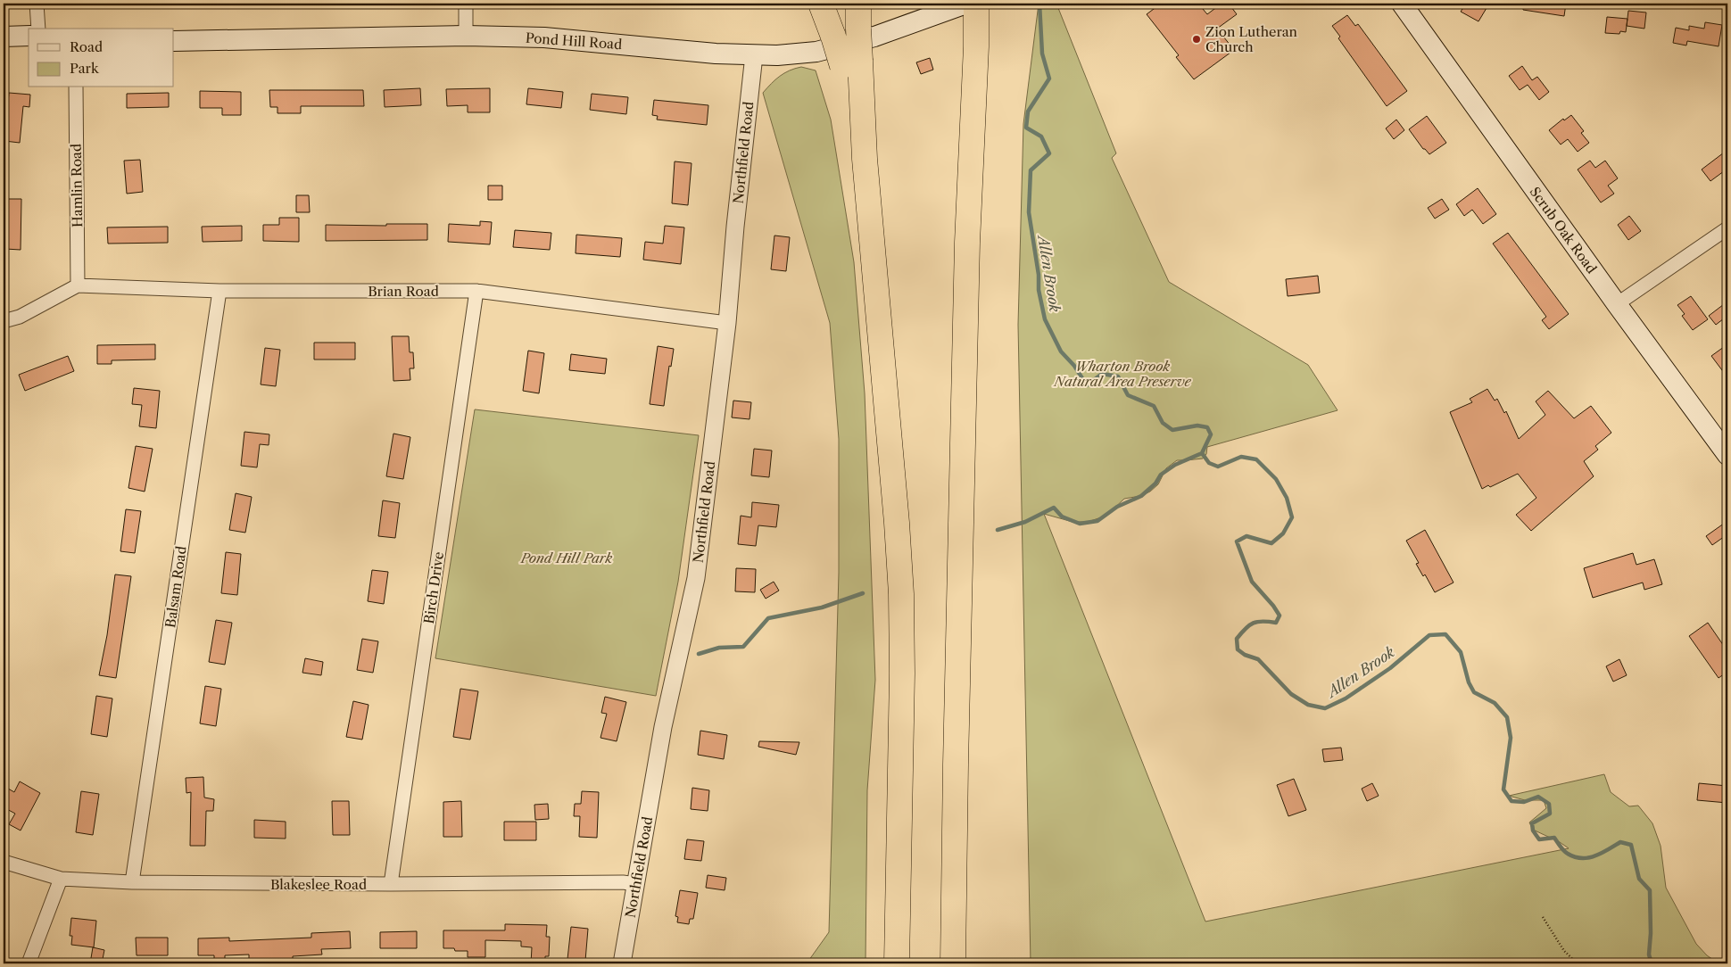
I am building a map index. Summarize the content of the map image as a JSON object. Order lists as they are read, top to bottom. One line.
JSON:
{"streets":{"main road":["Pond Hill Road","Scrub Oak Road"],"street":["Northfield Road","Hamlin Road","Brian Road","Balsam Road","Birch Drive","Blakeslee Road"]},"crossings":[["Pond Hill Road","Northfield Road"],["Northfield Road","Brian Road"],["Northfield Road","Blakeslee Road"],["Hamlin Road","Brian Road"],["Brian Road","Balsam Road"],["Brian Road","Birch Drive"],["Balsam Road","Blakeslee Road"],["Birch Drive","Blakeslee Road"]],"water":["Allen Brook"],"parks":["Wharton Brook Natural Area Preserve","Pond Hill Park"],"places":["Zion Lutheran Church"],"legend":["Road","Park"]}
